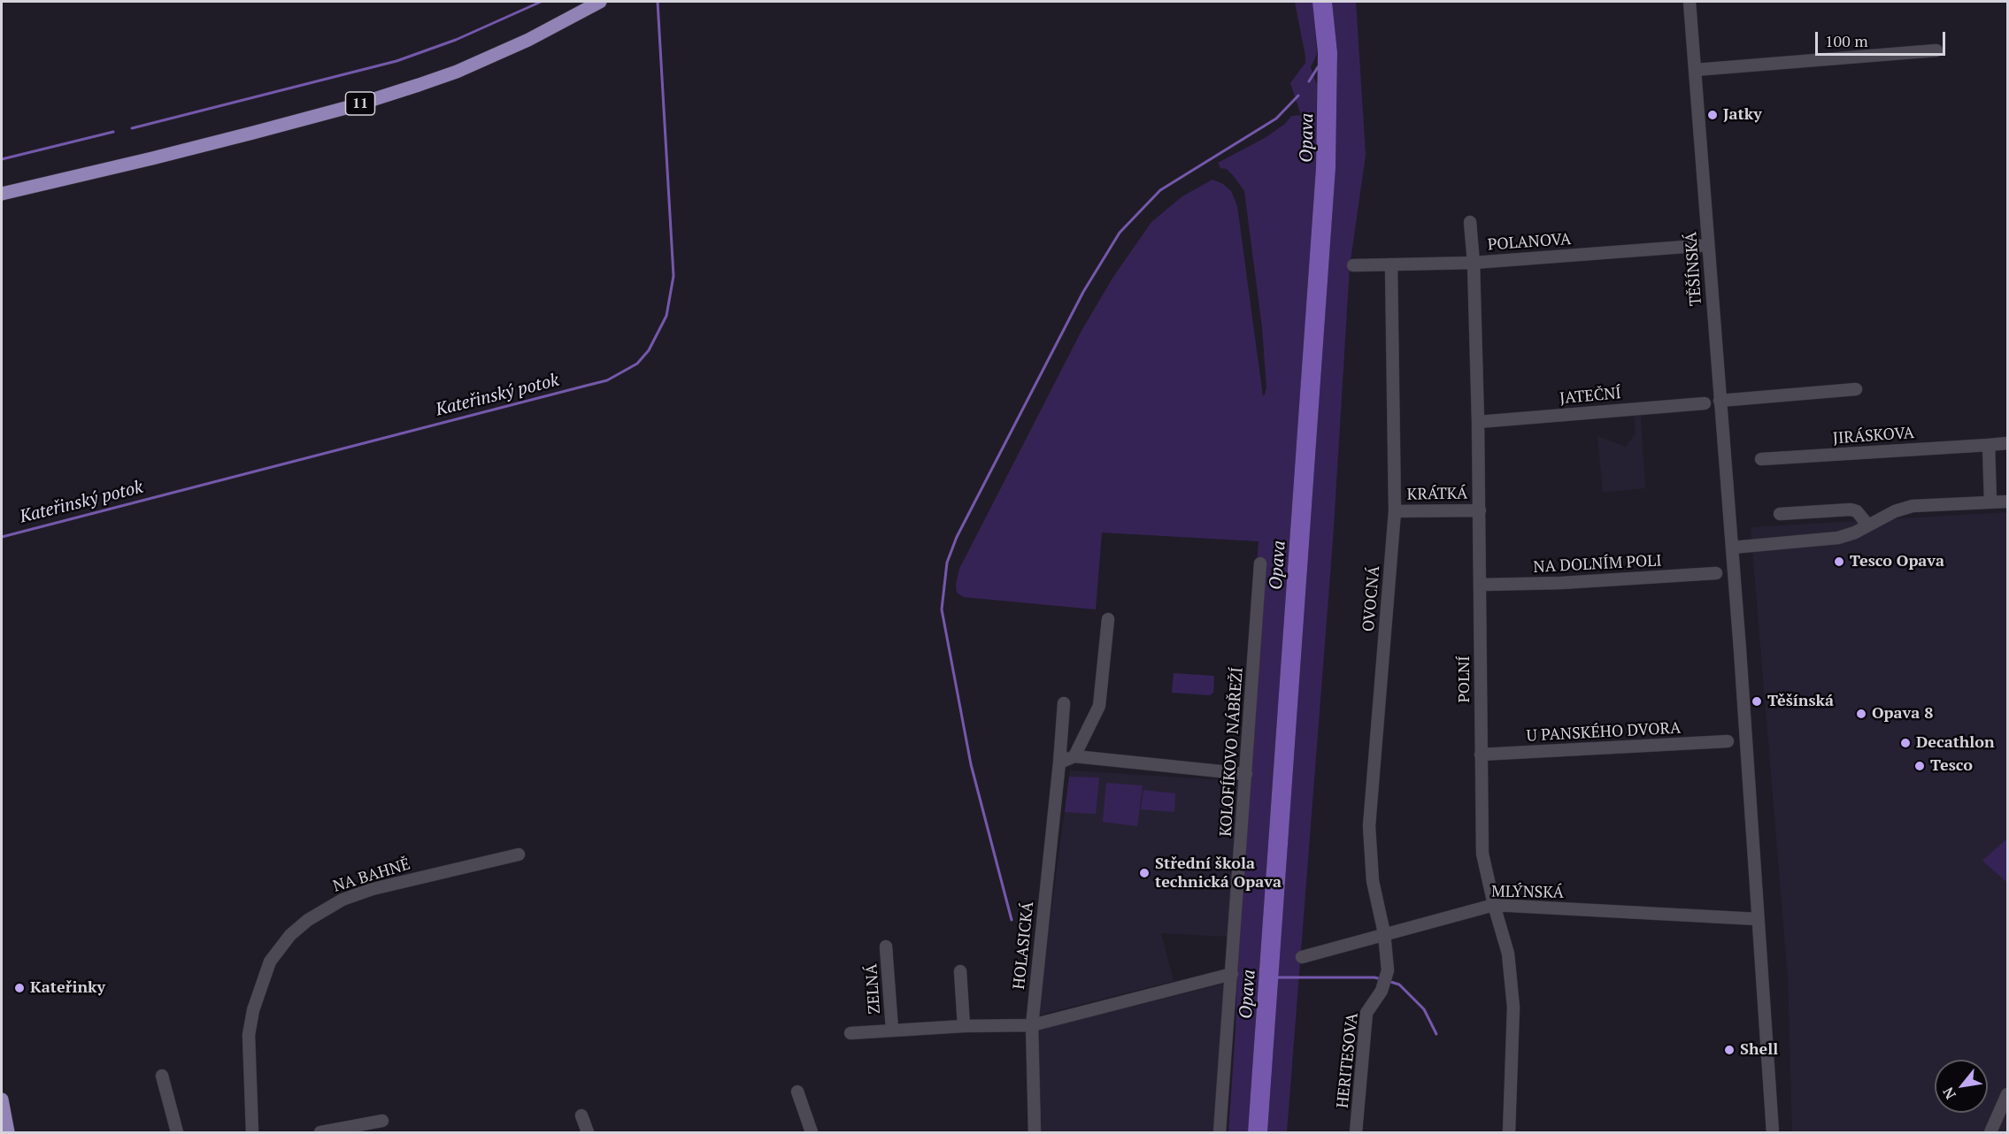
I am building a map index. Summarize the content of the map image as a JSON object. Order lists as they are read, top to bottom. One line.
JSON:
{"streets":{"main road":["11"],"street":["POLANOVA","TĚŠÍNSKÁ","JATEČNÍ","JIRÁSKOVA","KRÁTKÁ","NA DOLNÍM POLI","OVOCNÁ","POLNÍ","U PANSKÉHO DVORA","KOLOFÍKOVO NÁBŘEŽÍ","NA BAHNĚ","MLÝNSKÁ","HOLASICKÁ","ZELNÁ","HERITESOVA"]},"crossings":[["POLANOVA","TĚŠÍNSKÁ"],["POLANOVA","OVOCNÁ"],["POLANOVA","POLNÍ"],["TĚŠÍNSKÁ","MLÝNSKÁ"],["JATEČNÍ","POLNÍ"],["KRÁTKÁ","OVOCNÁ"],["KRÁTKÁ","POLNÍ"],["NA DOLNÍM POLI","POLNÍ"],["OVOCNÁ","MLÝNSKÁ"],["OVOCNÁ","HERITESOVA"],["POLNÍ","U PANSKÉHO DVORA"],["POLNÍ","MLÝNSKÁ"],["MLÝNSKÁ","HERITESOVA"],["HOLASICKÁ","ZELNÁ"]],"water":["Opava","Kateřinský potok"],"places":["Jatky","Tesco Opava","Těšínská","Opava 8","Decathlon","Tesco","Střední škola technická Opava","Kateřinky","Shell"],"scale_bar":"100 m","north":"bottom left"}
